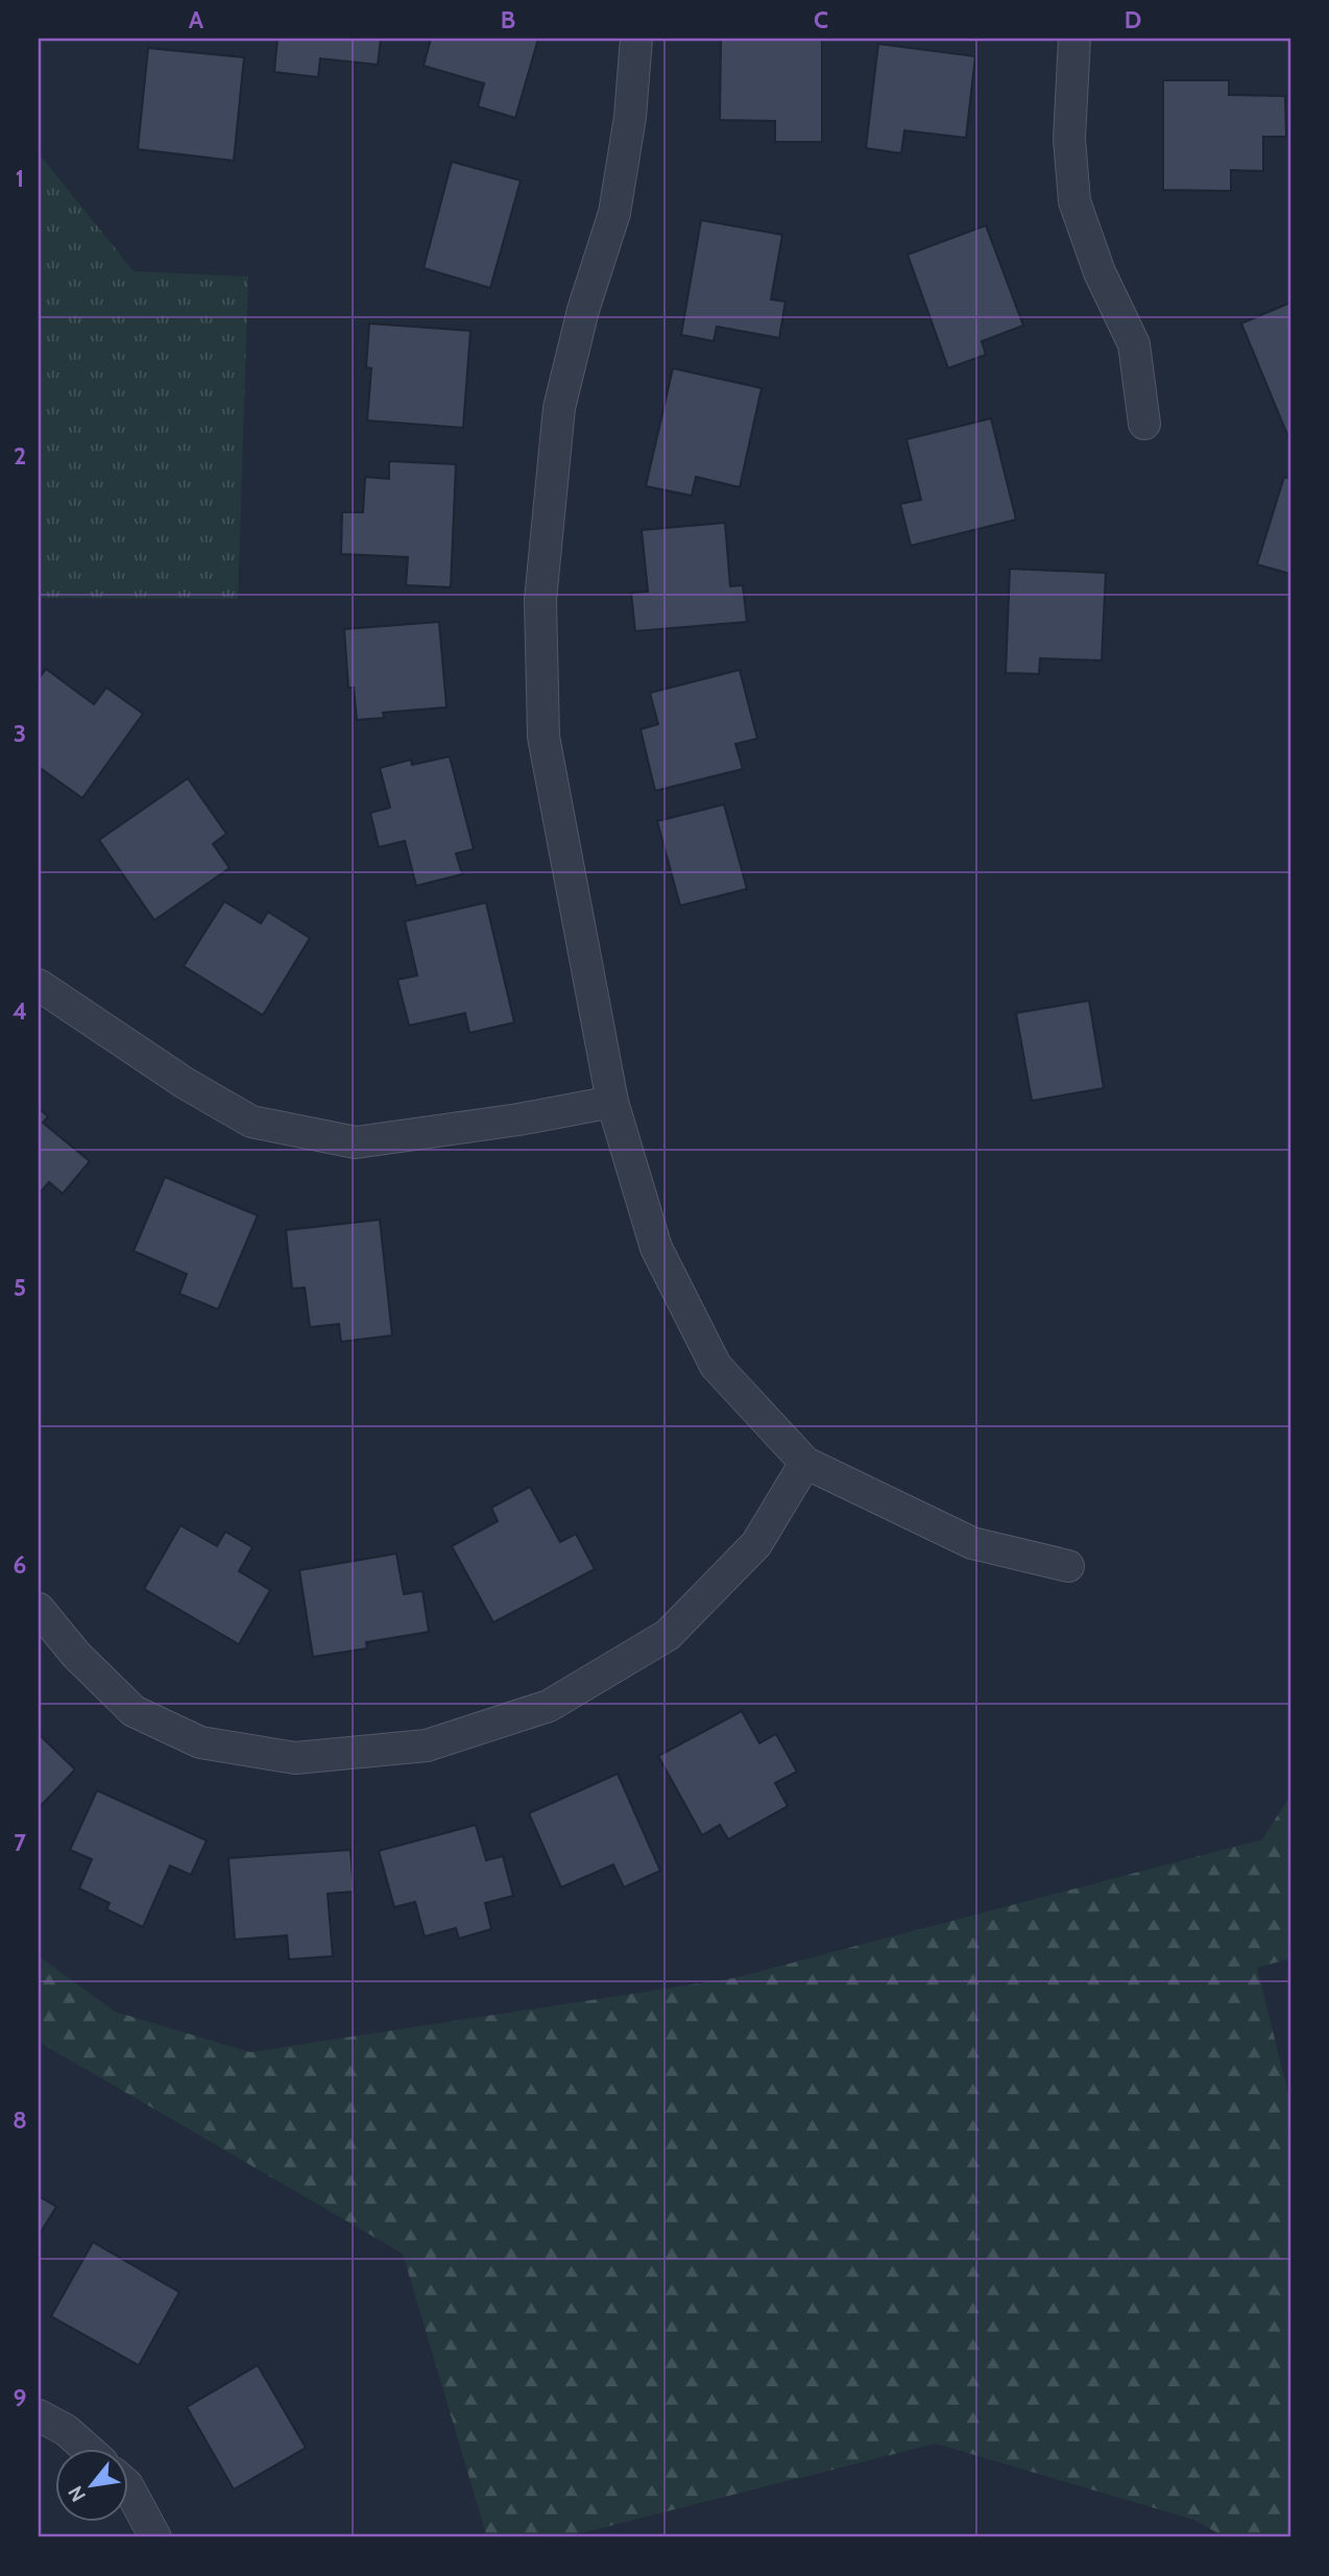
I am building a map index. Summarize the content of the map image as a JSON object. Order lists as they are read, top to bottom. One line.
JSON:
{"north":"bottom left","grid":{"columns":["A","B","C","D"],"rows":["1","2","3","4","5","6","7","8","9"]}}
